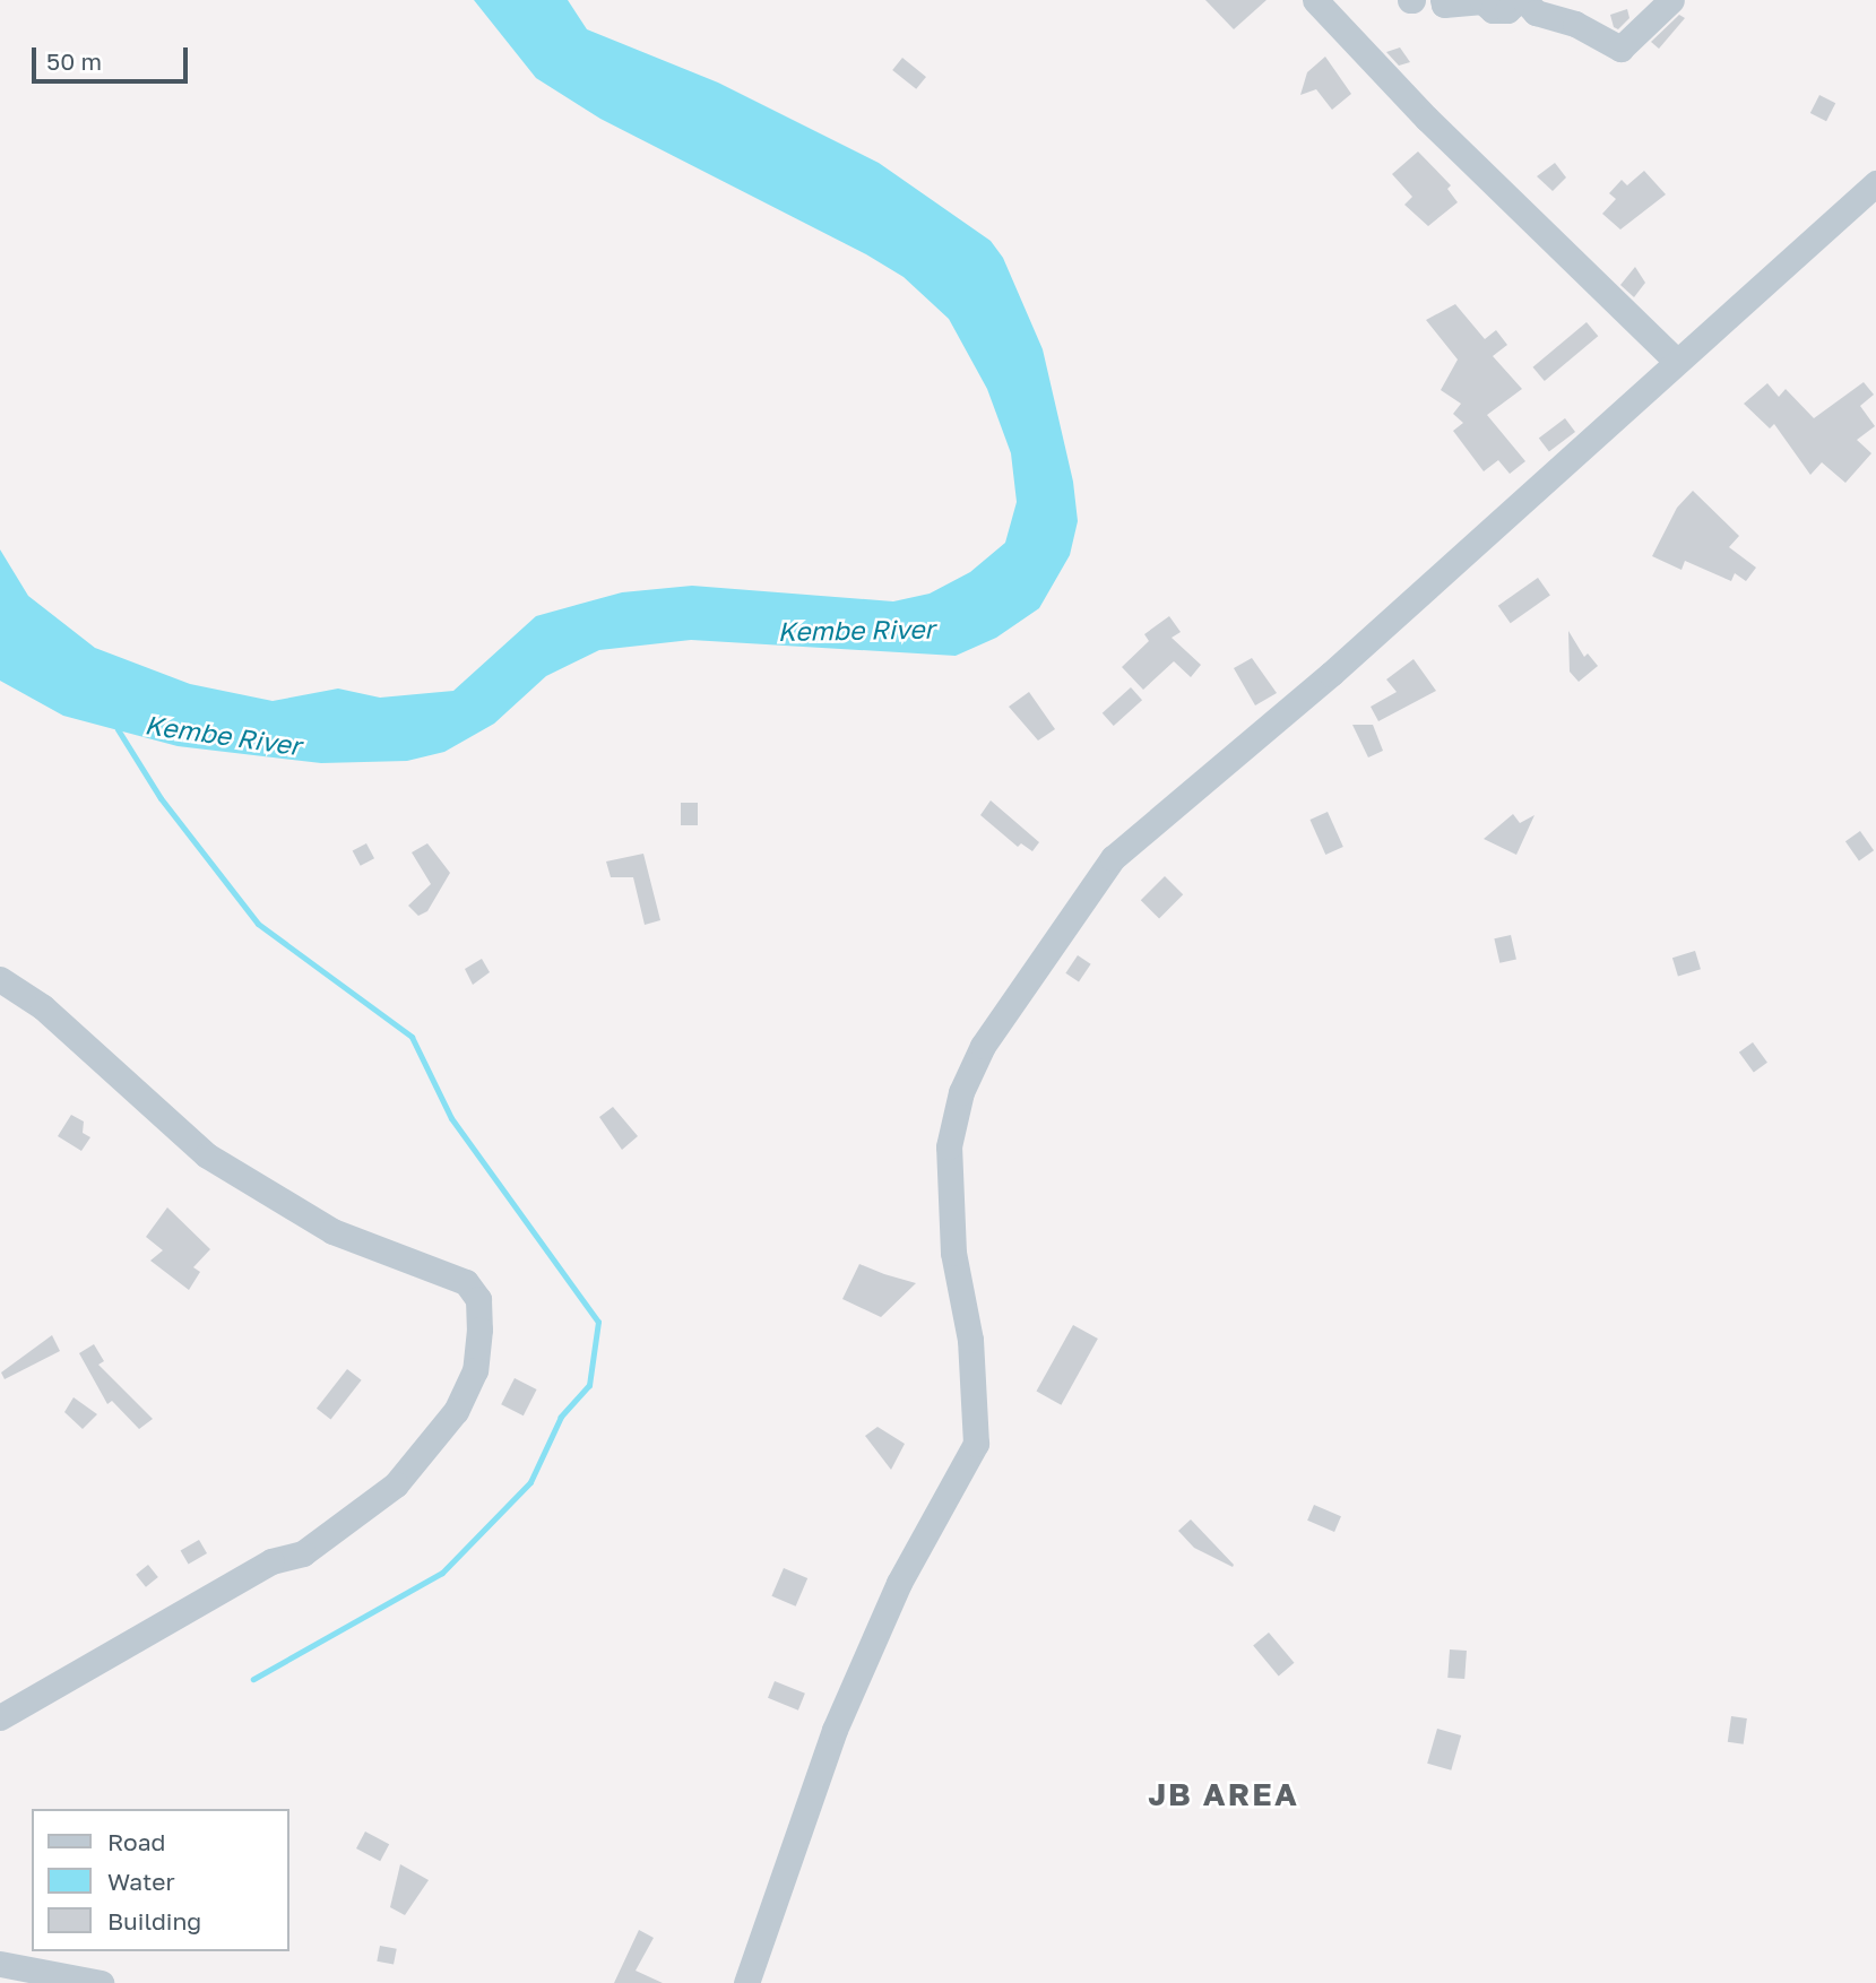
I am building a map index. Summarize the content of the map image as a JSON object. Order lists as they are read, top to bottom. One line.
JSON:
{"districts":["JB AREA"],"water":["Kembe River"],"legend":["Road","Water","Building"],"scale_bar":"50 m"}
